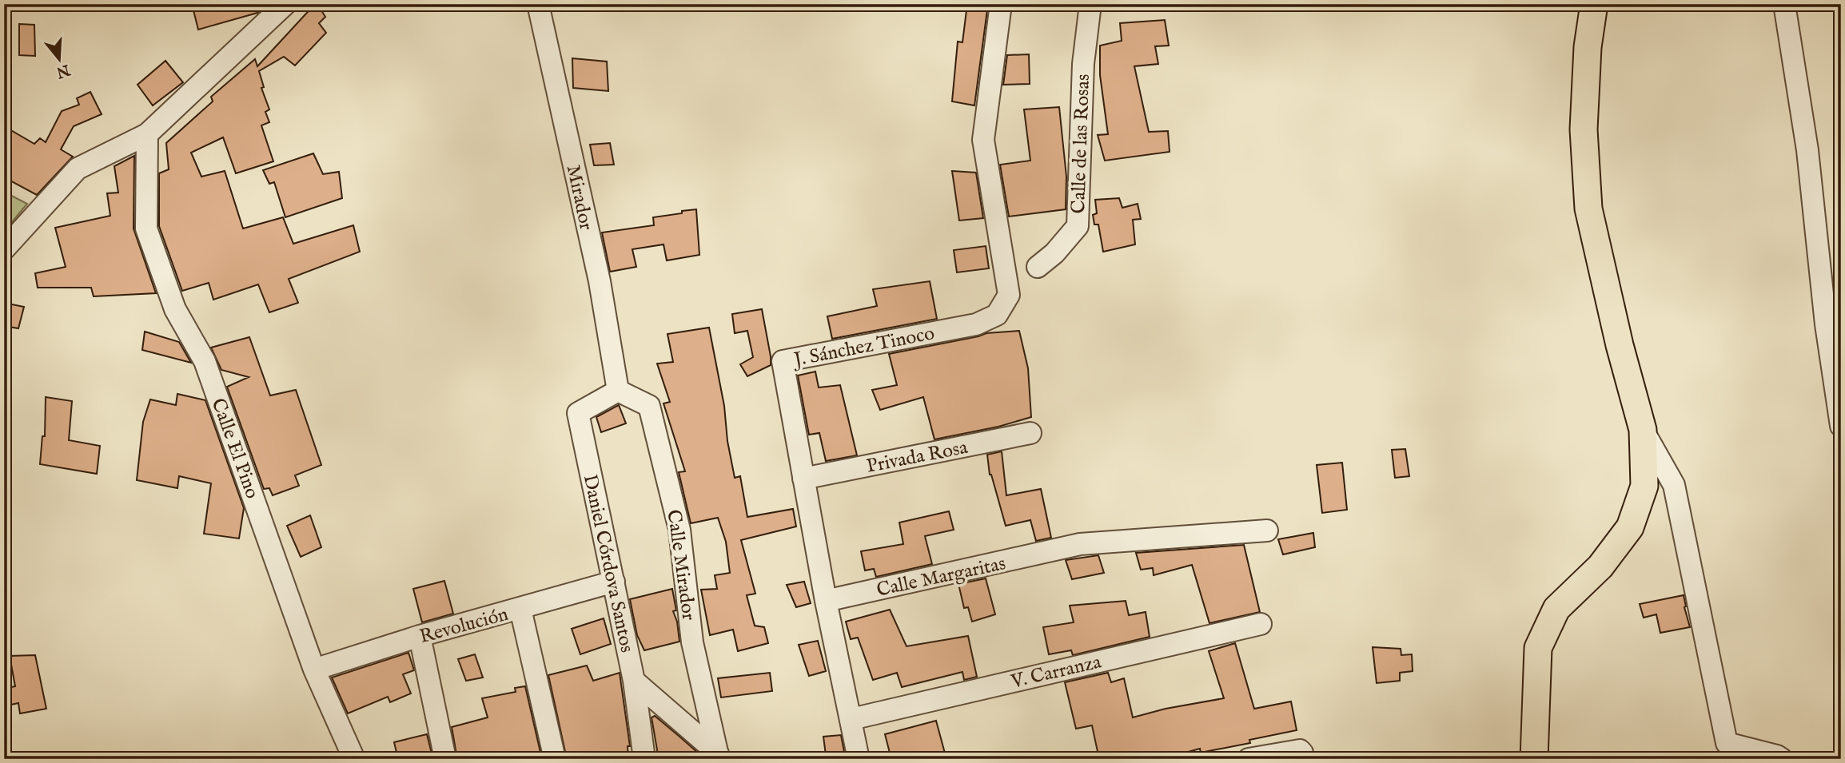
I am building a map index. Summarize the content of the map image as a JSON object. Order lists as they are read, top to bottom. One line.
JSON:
{"streets":{"street":["Calle de las Rosas","Mirador","J. Sánchez Tinoco","Calle El Pino","Privada Rosa","Daniel Córdova Santos","Calle Mirador","Calle Margaritas","Revolución","V. Carranza"]},"crossings":[["Mirador","Daniel Córdova Santos"],["Mirador","Calle Mirador"],["J. Sánchez Tinoco","Privada Rosa"],["J. Sánchez Tinoco","Calle Margaritas"],["J. Sánchez Tinoco","V. Carranza"],["Calle El Pino","Revolución"],["Daniel Córdova Santos","Calle Mirador"],["Daniel Córdova Santos","Revolución"]],"north":"bottom"}
